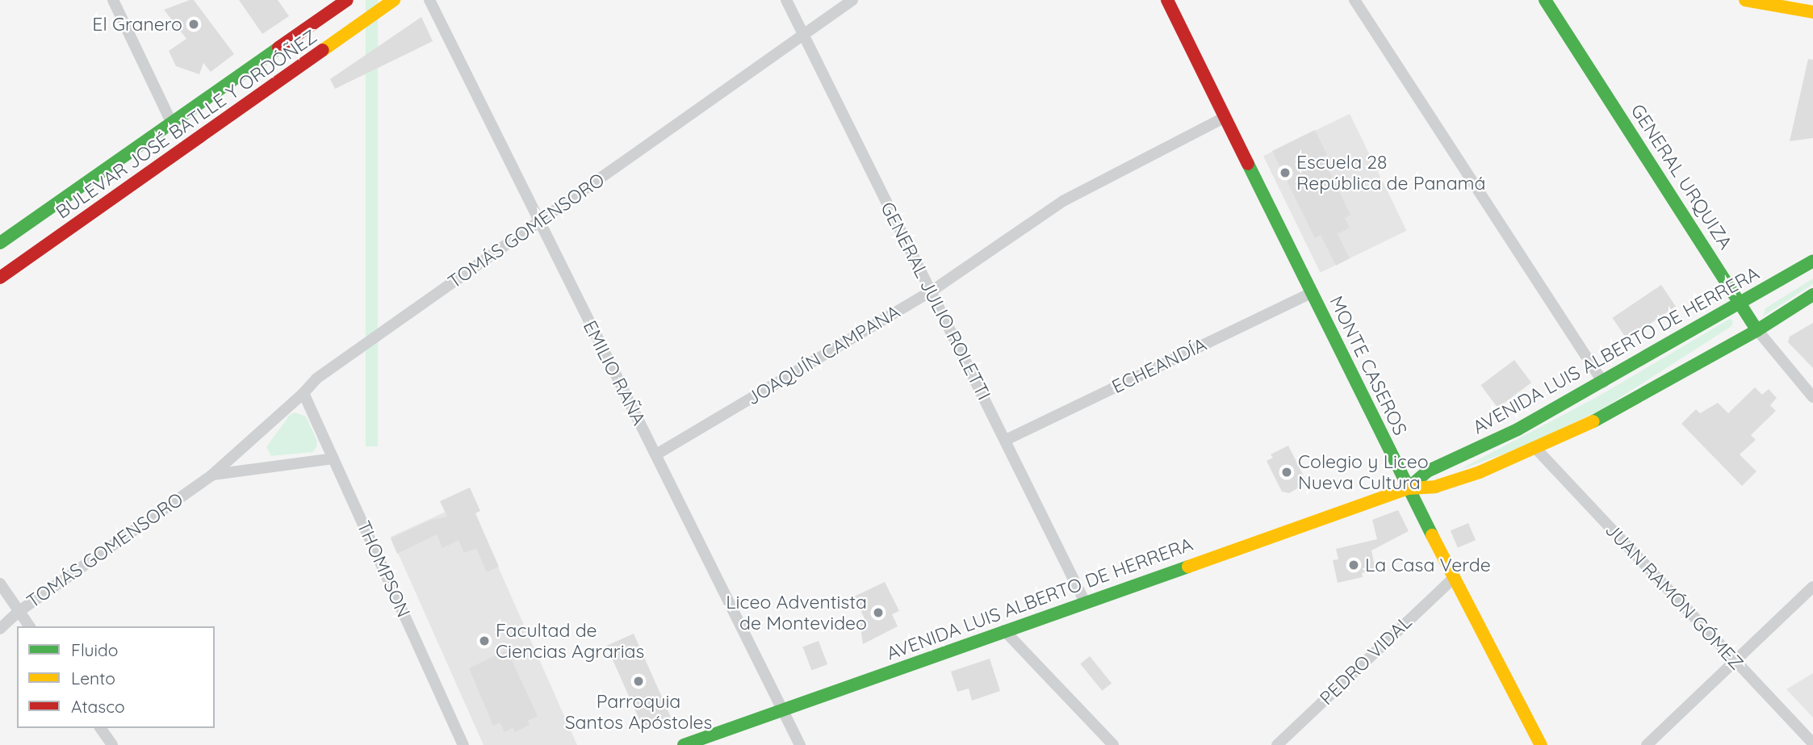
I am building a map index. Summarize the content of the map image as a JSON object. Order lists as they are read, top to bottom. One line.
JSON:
{"streets":{"main road":["BULEVAR JOSÉ BATLLE Y ORDÓÑEZ","GENERAL URQUIZA","AVENIDA LUIS ALBERTO DE HERRERA","MONTE CASEROS"],"street":["TOMÁS GOMENSORO","GENERAL JULIO ROLETTI","JOAQUÍN CAMPANA","ECHEANDÍA","EMILIO RAÑA","THOMPSON","JUAN RAMÓN GÓMEZ","PEDRO VIDAL"]},"crossings":[["GENERAL URQUIZA","AVENIDA LUIS ALBERTO DE HERRERA"],["TOMÁS GOMENSORO","GENERAL JULIO ROLETTI"],["TOMÁS GOMENSORO","EMILIO RAÑA"],["TOMÁS GOMENSORO","THOMPSON"],["GENERAL JULIO ROLETTI","AVENIDA LUIS ALBERTO DE HERRERA"],["GENERAL JULIO ROLETTI","JOAQUÍN CAMPANA"],["GENERAL JULIO ROLETTI","ECHEANDÍA"],["AVENIDA LUIS ALBERTO DE HERRERA","MONTE CASEROS"],["AVENIDA LUIS ALBERTO DE HERRERA","EMILIO RAÑA"],["AVENIDA LUIS ALBERTO DE HERRERA","JUAN RAMÓN GÓMEZ"],["JOAQUÍN CAMPANA","MONTE CASEROS"],["JOAQUÍN CAMPANA","EMILIO RAÑA"],["ECHEANDÍA","MONTE CASEROS"],["MONTE CASEROS","PEDRO VIDAL"]],"places":["El Granero","Escuela 28 República de Panamá","Colegio y Liceo Nueva Cultura","La Casa Verde","Liceo Adventista de Montevideo","Facultad de Ciencias Agrarias","Parroquia Santos Apóstoles"],"legend":["Fluido","Lento","Atasco"]}
